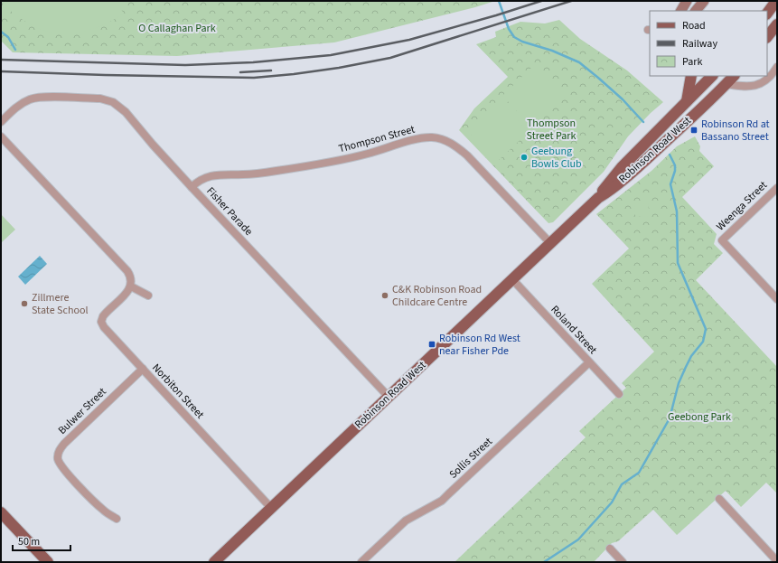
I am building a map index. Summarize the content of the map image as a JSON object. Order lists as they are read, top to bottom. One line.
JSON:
{"streets":{"main road":["Robinson Road West"],"street":["Thompson Street","Weenga Street","Fisher Parade","Roland Street","Norbiton Street","Bulwer Street","Sollis Street"]},"crossings":[["Thompson Street","Robinson Road West"],["Thompson Street","Fisher Parade"],["Robinson Road West","Fisher Parade"],["Robinson Road West","Roland Street"],["Robinson Road West","Norbiton Street"],["Roland Street","Sollis Street"],["Norbiton Street","Bulwer Street"]],"parks":["O Callaghan Park","Thompson Street Park","Geebong Park"],"places":{"transit":["Robinson Rd at Bassano Street","Robinson Rd West near Fisher Pde"],"other":["Geebung Bowls Club","C&K Robinson Road Childcare Centre","Zillmere State School"]},"legend":["Road","Railway","Park"],"scale_bar":"50 m"}
